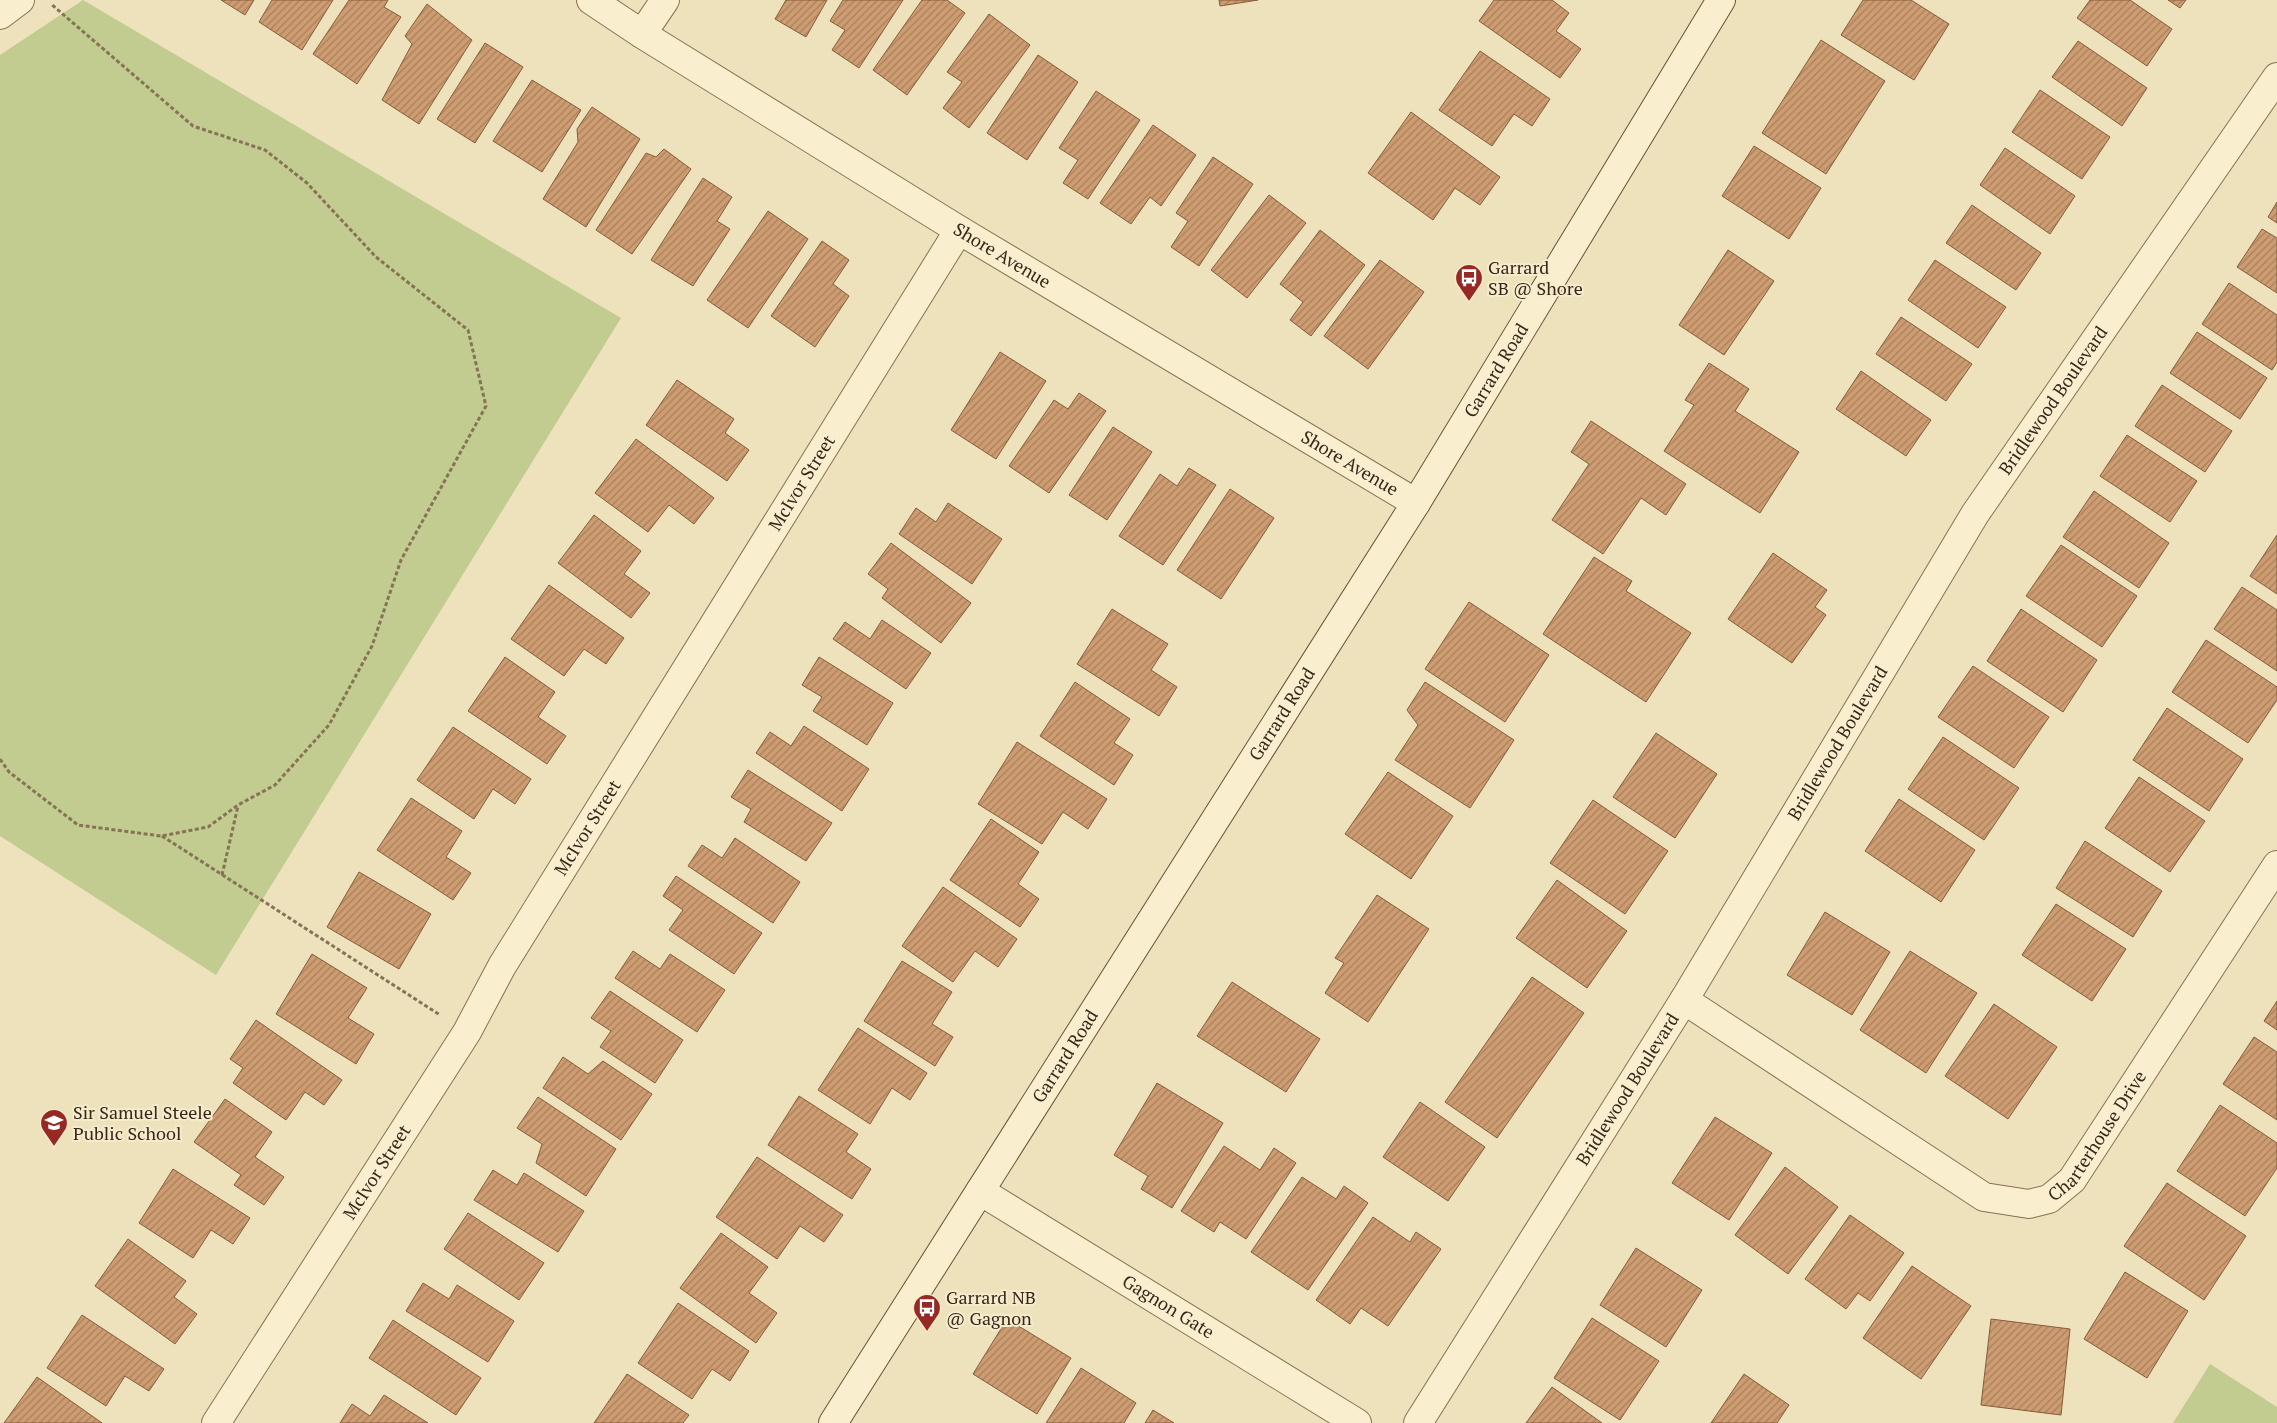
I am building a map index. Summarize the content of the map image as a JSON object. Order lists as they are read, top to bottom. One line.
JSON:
{"streets":{"street":["Shore Avenue","Garrard Road","Bridlewood Boulevard","McIvor Street","Charterhouse Drive","Gagnon Gate"]},"crossings":[["Shore Avenue","Garrard Road"],["Shore Avenue","McIvor Street"],["Garrard Road","Gagnon Gate"],["Bridlewood Boulevard","Charterhouse Drive"]],"places":{"bus stop":["Garrard SB @ Shore","Garrard NB @ Gagnon"],"school or university":["Sir Samuel Steele Public School"]}}
